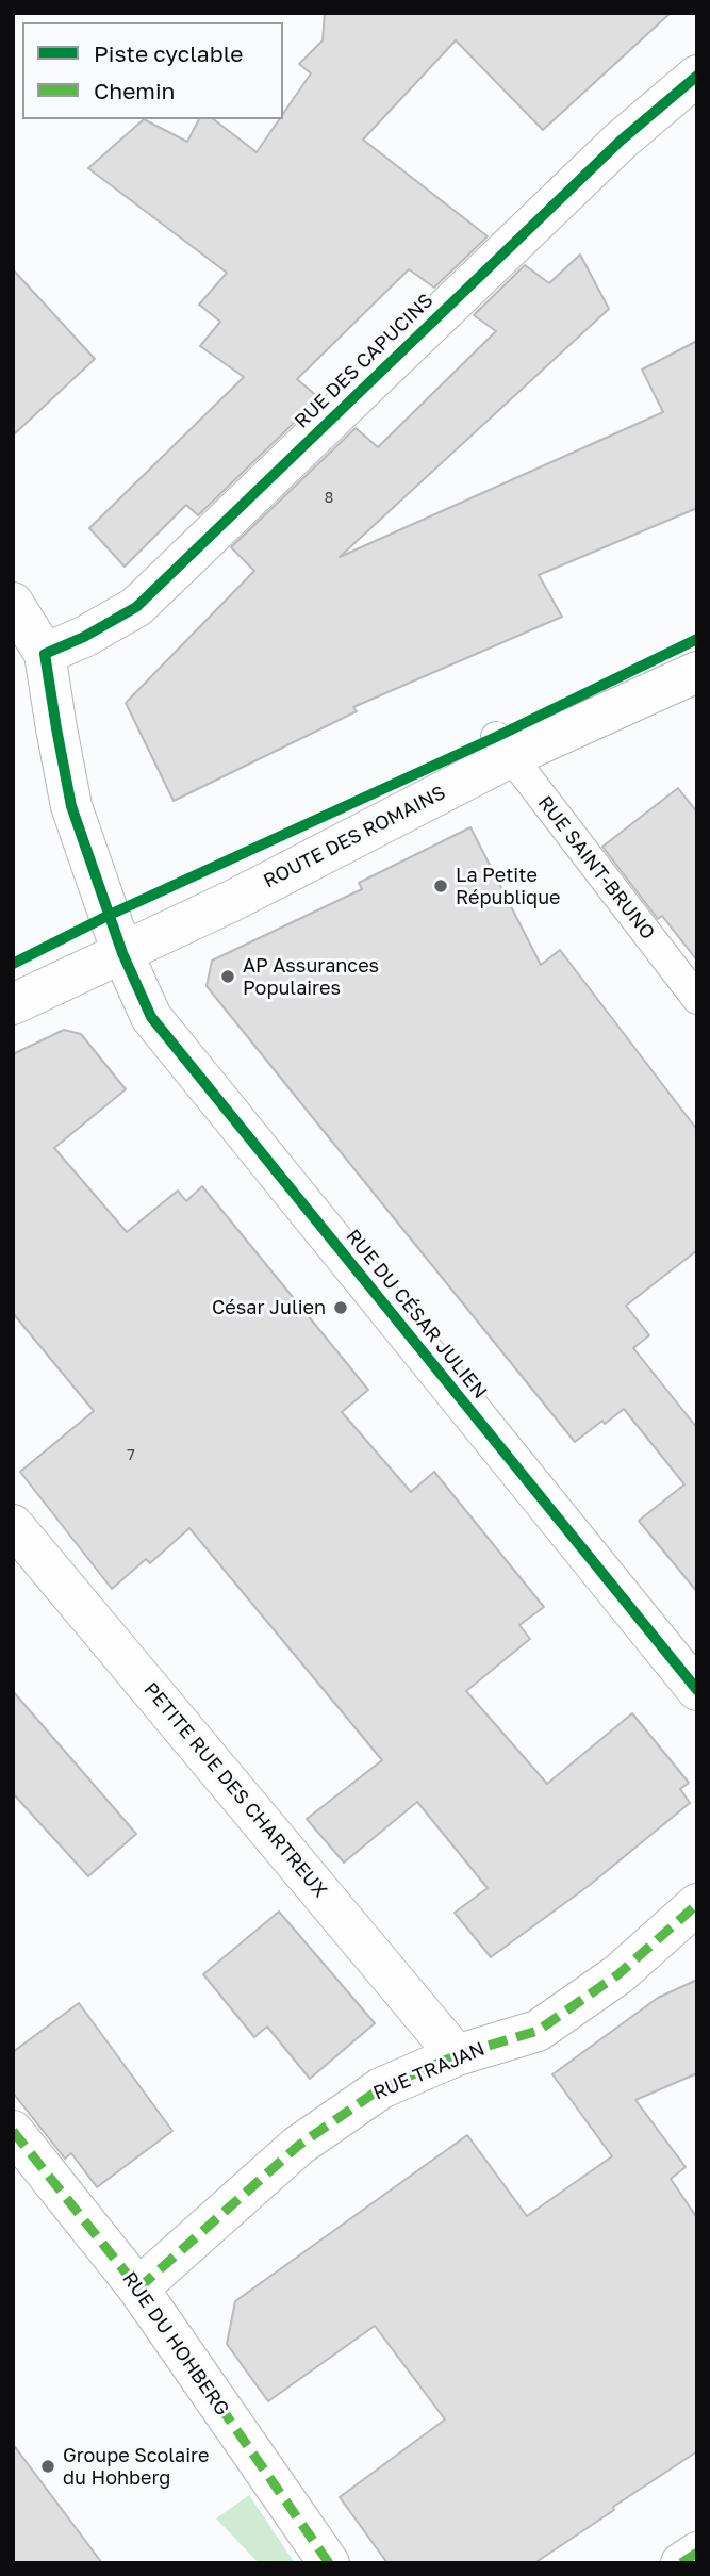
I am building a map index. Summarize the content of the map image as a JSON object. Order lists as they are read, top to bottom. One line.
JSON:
{"streets":{"street":["RUE DES CAPUCINS","ROUTE DES ROMAINS","RUE DU CÉSAR JULIEN","PETITE RUE DES CHARTREUX","RUE TRAJAN","RUE DU HOHBERG"],"lane":["RUE SAINT-BRUNO"]},"crossings":[["RUE DES CAPUCINS","RUE DU CÉSAR JULIEN"],["ROUTE DES ROMAINS","RUE SAINT-BRUNO"],["ROUTE DES ROMAINS","RUE DU CÉSAR JULIEN"],["PETITE RUE DES CHARTREUX","RUE TRAJAN"],["RUE TRAJAN","RUE DU HOHBERG"]],"places":["La Petite République","AP Assurances Populaires","César Julien","Groupe Scolaire du Hohberg"],"house_numbers":["8","7"],"legend":["Piste cyclable","Chemin"]}
